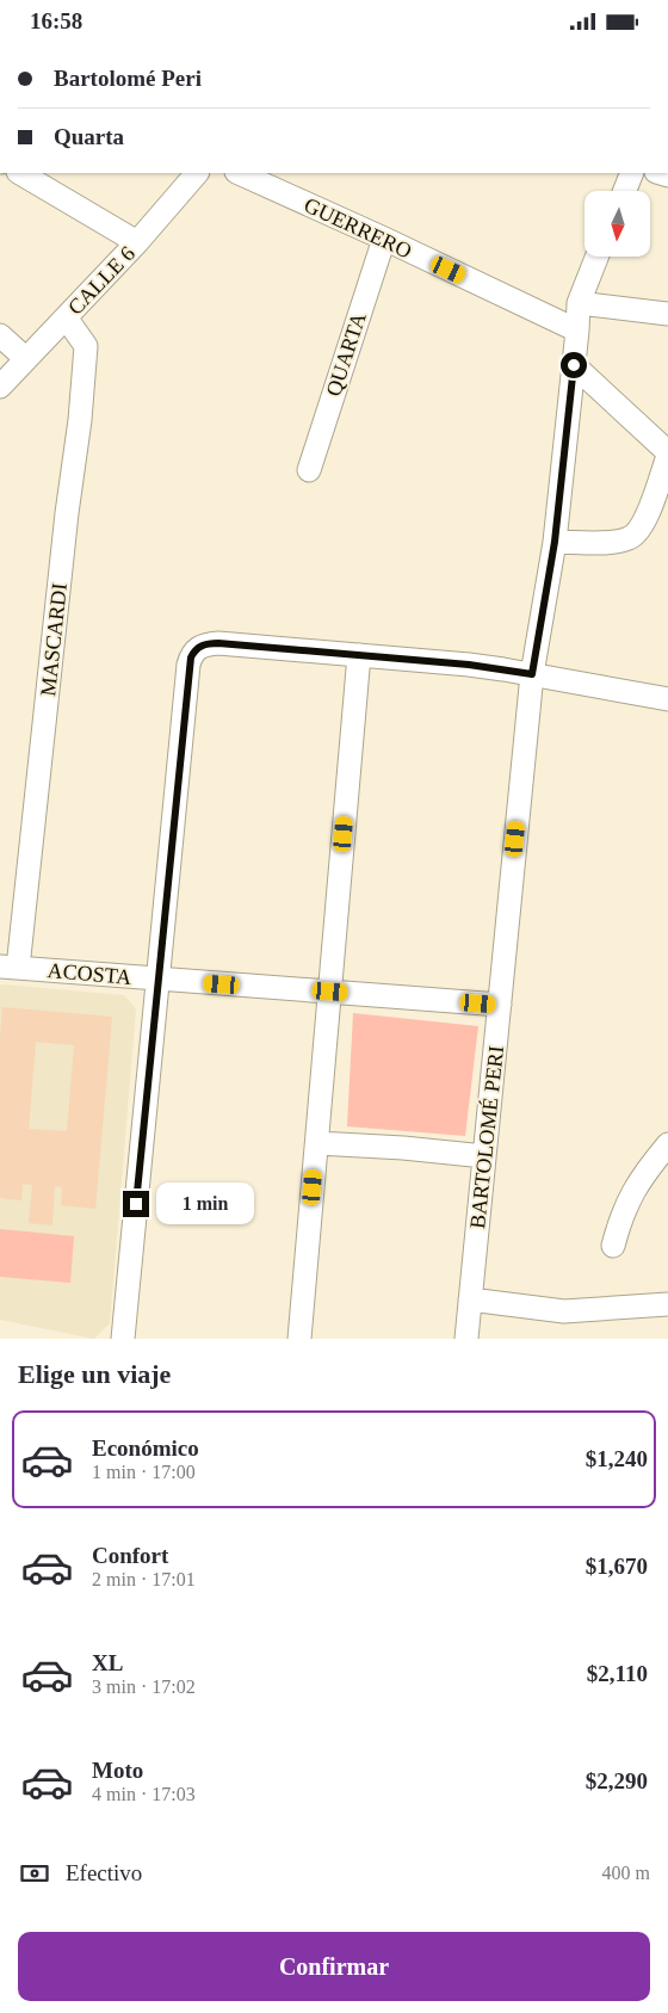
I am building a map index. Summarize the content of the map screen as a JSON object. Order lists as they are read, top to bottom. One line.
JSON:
{"streets":{"street":["GUERRERO","CALLE 6","QUARTA","MASCARDI","ACOSTA","BARTOLOMÉ PERI"]},"crossings":[["GUERRERO","QUARTA"],["GUERRERO","BARTOLOMÉ PERI"],["CALLE 6","MASCARDI"],["MASCARDI","ACOSTA"],["ACOSTA","BARTOLOMÉ PERI"]],"north":"bottom","page":{"status":"16:58","banner":["Bartolomé Peri","Quarta"],"bubble":"1 min","heading":"Elige un viaje","list":[{"name":"Económico","note":"1 min · 17:00","value":"$1,240"},{"name":"Confort","note":"2 min · 17:01","value":"$1,670"},{"name":"XL","note":"3 min · 17:02","value":"$2,110"},{"name":"Moto","note":"4 min · 17:03","value":"$2,290"}],"pay":["Efectivo","400 m"],"buttons":"Confirmar"}}
